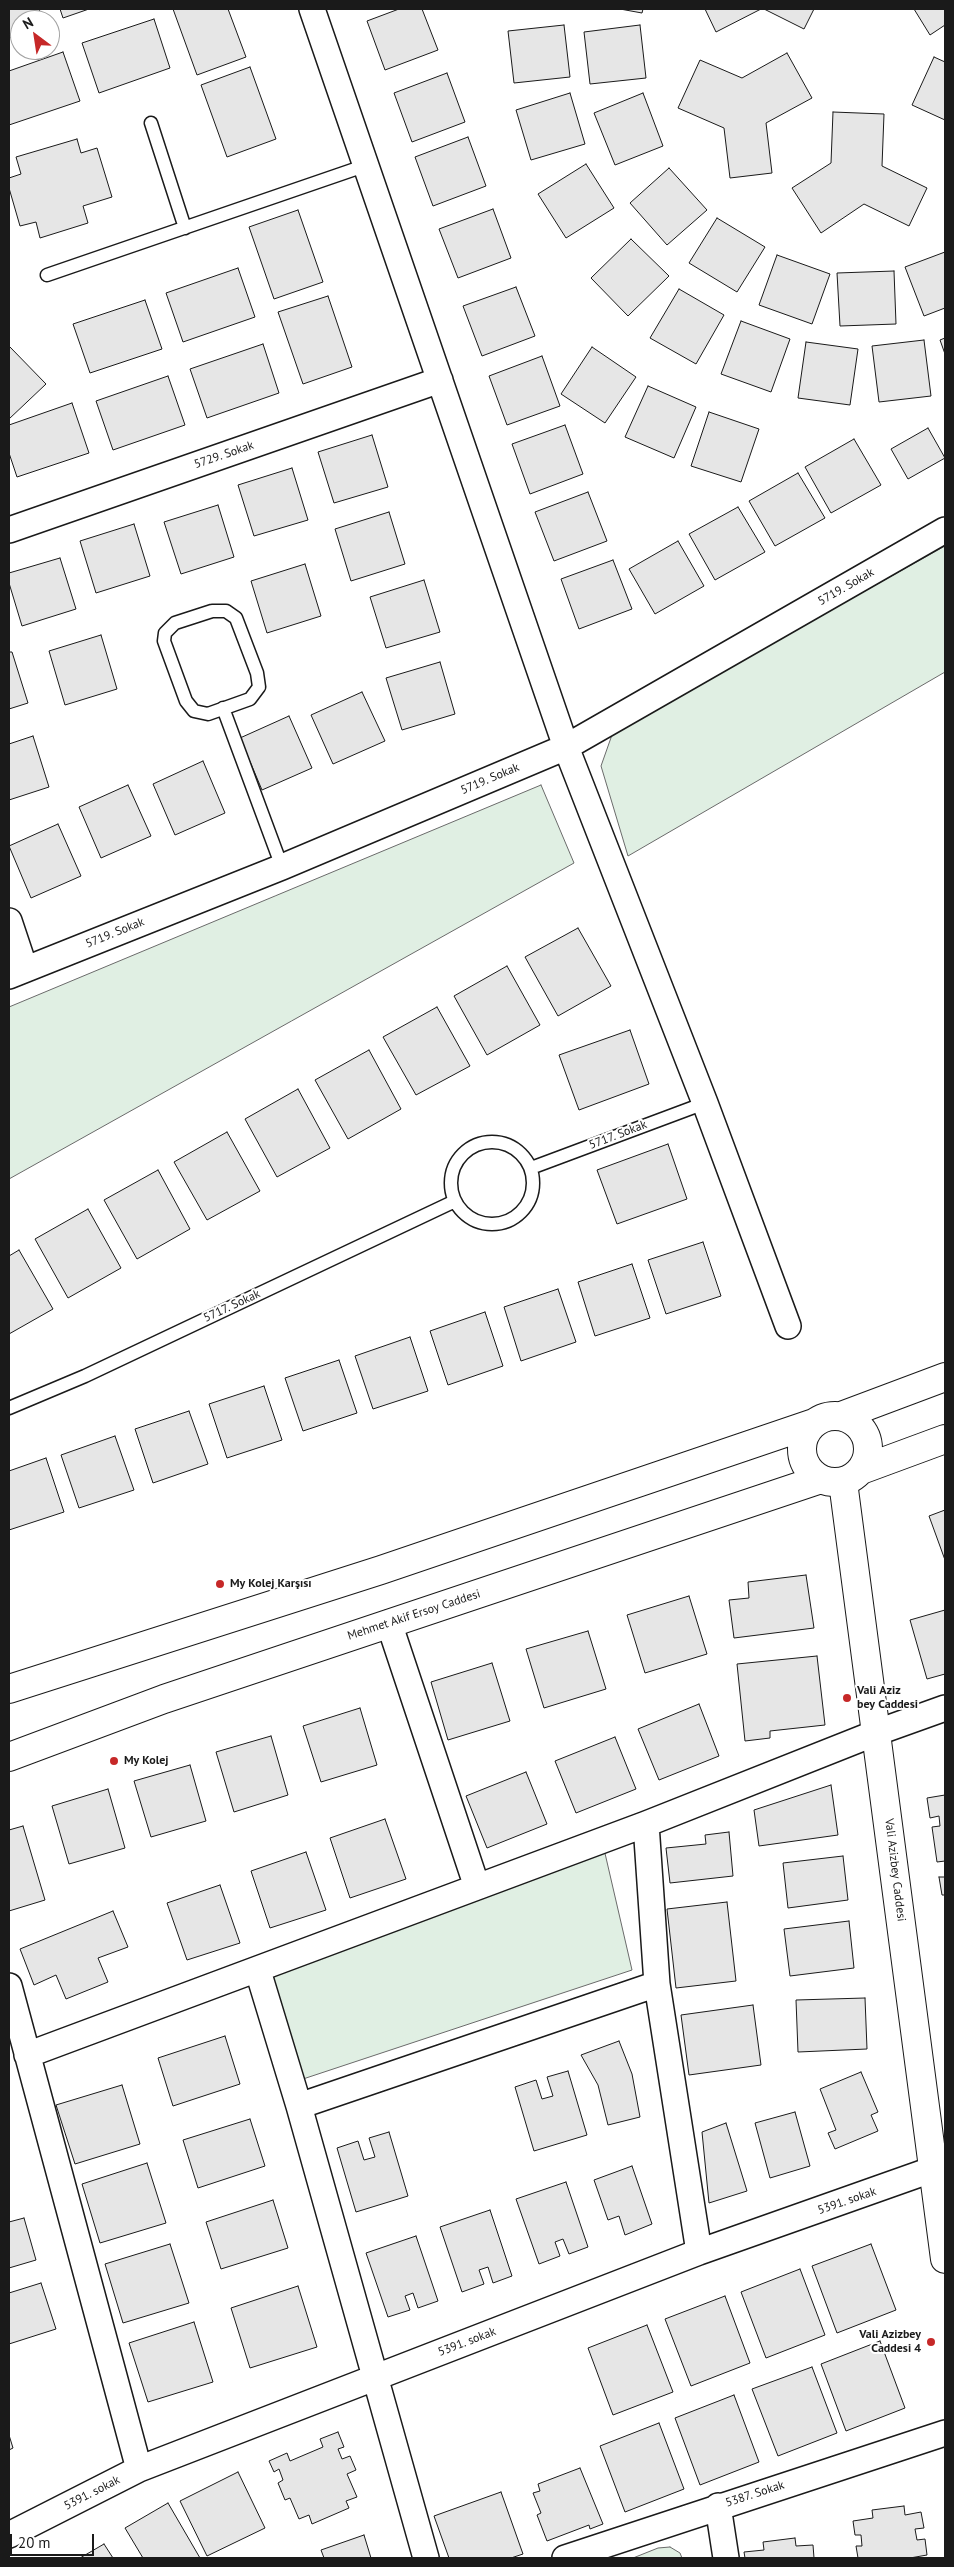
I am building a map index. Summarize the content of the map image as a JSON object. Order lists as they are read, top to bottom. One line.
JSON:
{"streets":{"main road":["Mehmet Akif Ersoy Caddesi","Vali Azizbey Caddesi"],"street":["5729. Sokak","5719. Sokak","5391. sokak","5387. Sokak"],"lane":["5717. Sokak"]},"crossings":[["Mehmet Akif Ersoy Caddesi","Vali Azizbey Caddesi"],["Vali Azizbey Caddesi","5391. sokak"]],"places":["My Kolej Karşısı","Vali Aziz bey Caddesi","My Kolej","Vali Azizbey Caddesi 4"],"scale_bar":"20 m","north":"top left"}
